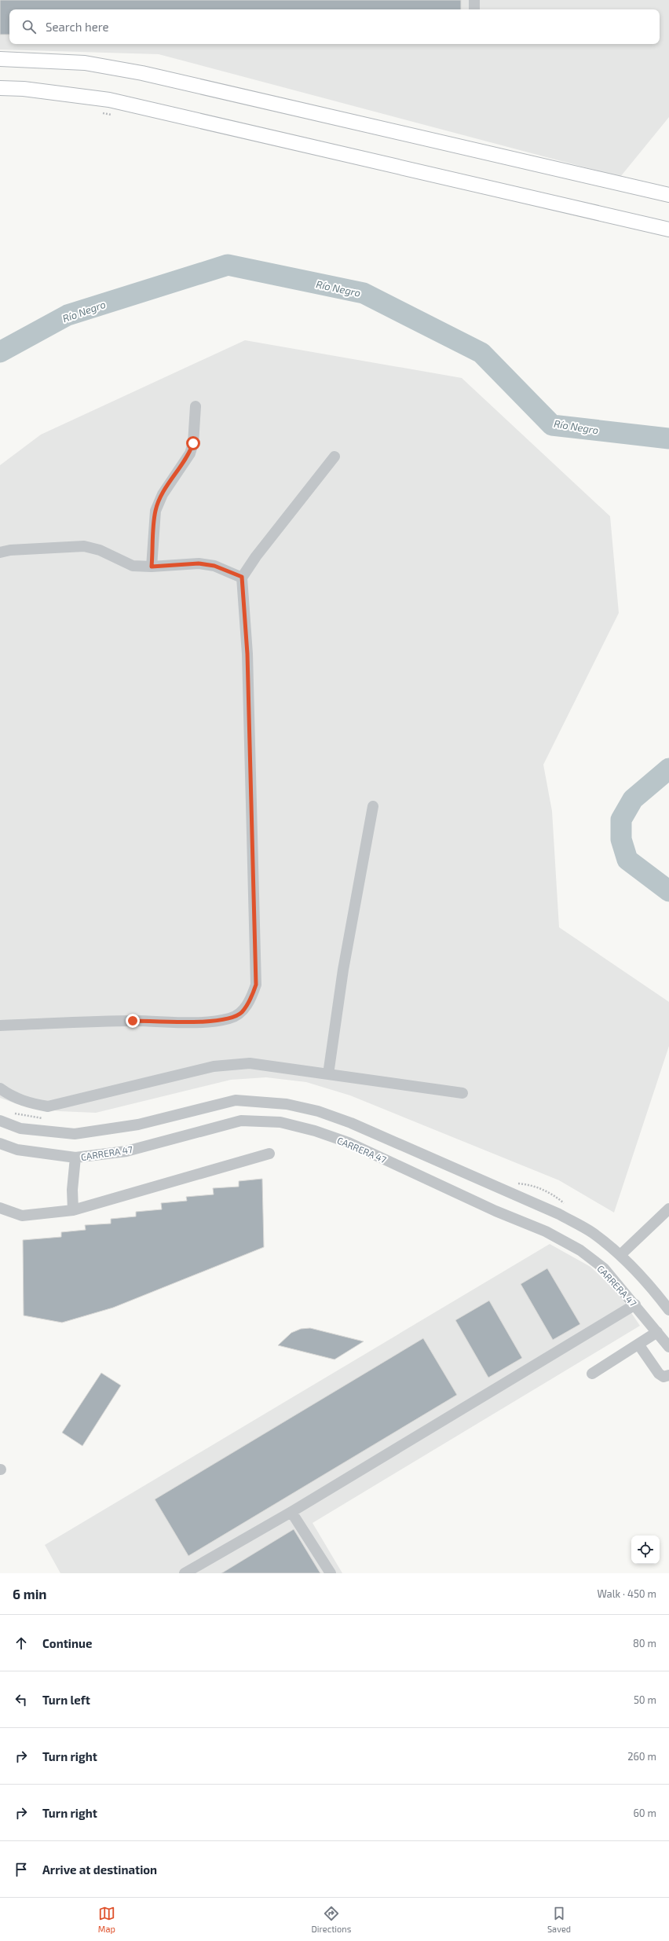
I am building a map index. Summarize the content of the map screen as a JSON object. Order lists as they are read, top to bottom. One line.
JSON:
{"streets":{"street":["CARRERA 47"]},"water":["Río Negro"],"page":{"search":"Search here","heading":["6 min","Walk · 450 m"],"list":[["Continue","80 m"],["Turn left","50 m"],["Turn right","260 m"],["Turn right","60 m"],"Arrive at destination"],"nav":["Map","Directions","Saved"]}}
